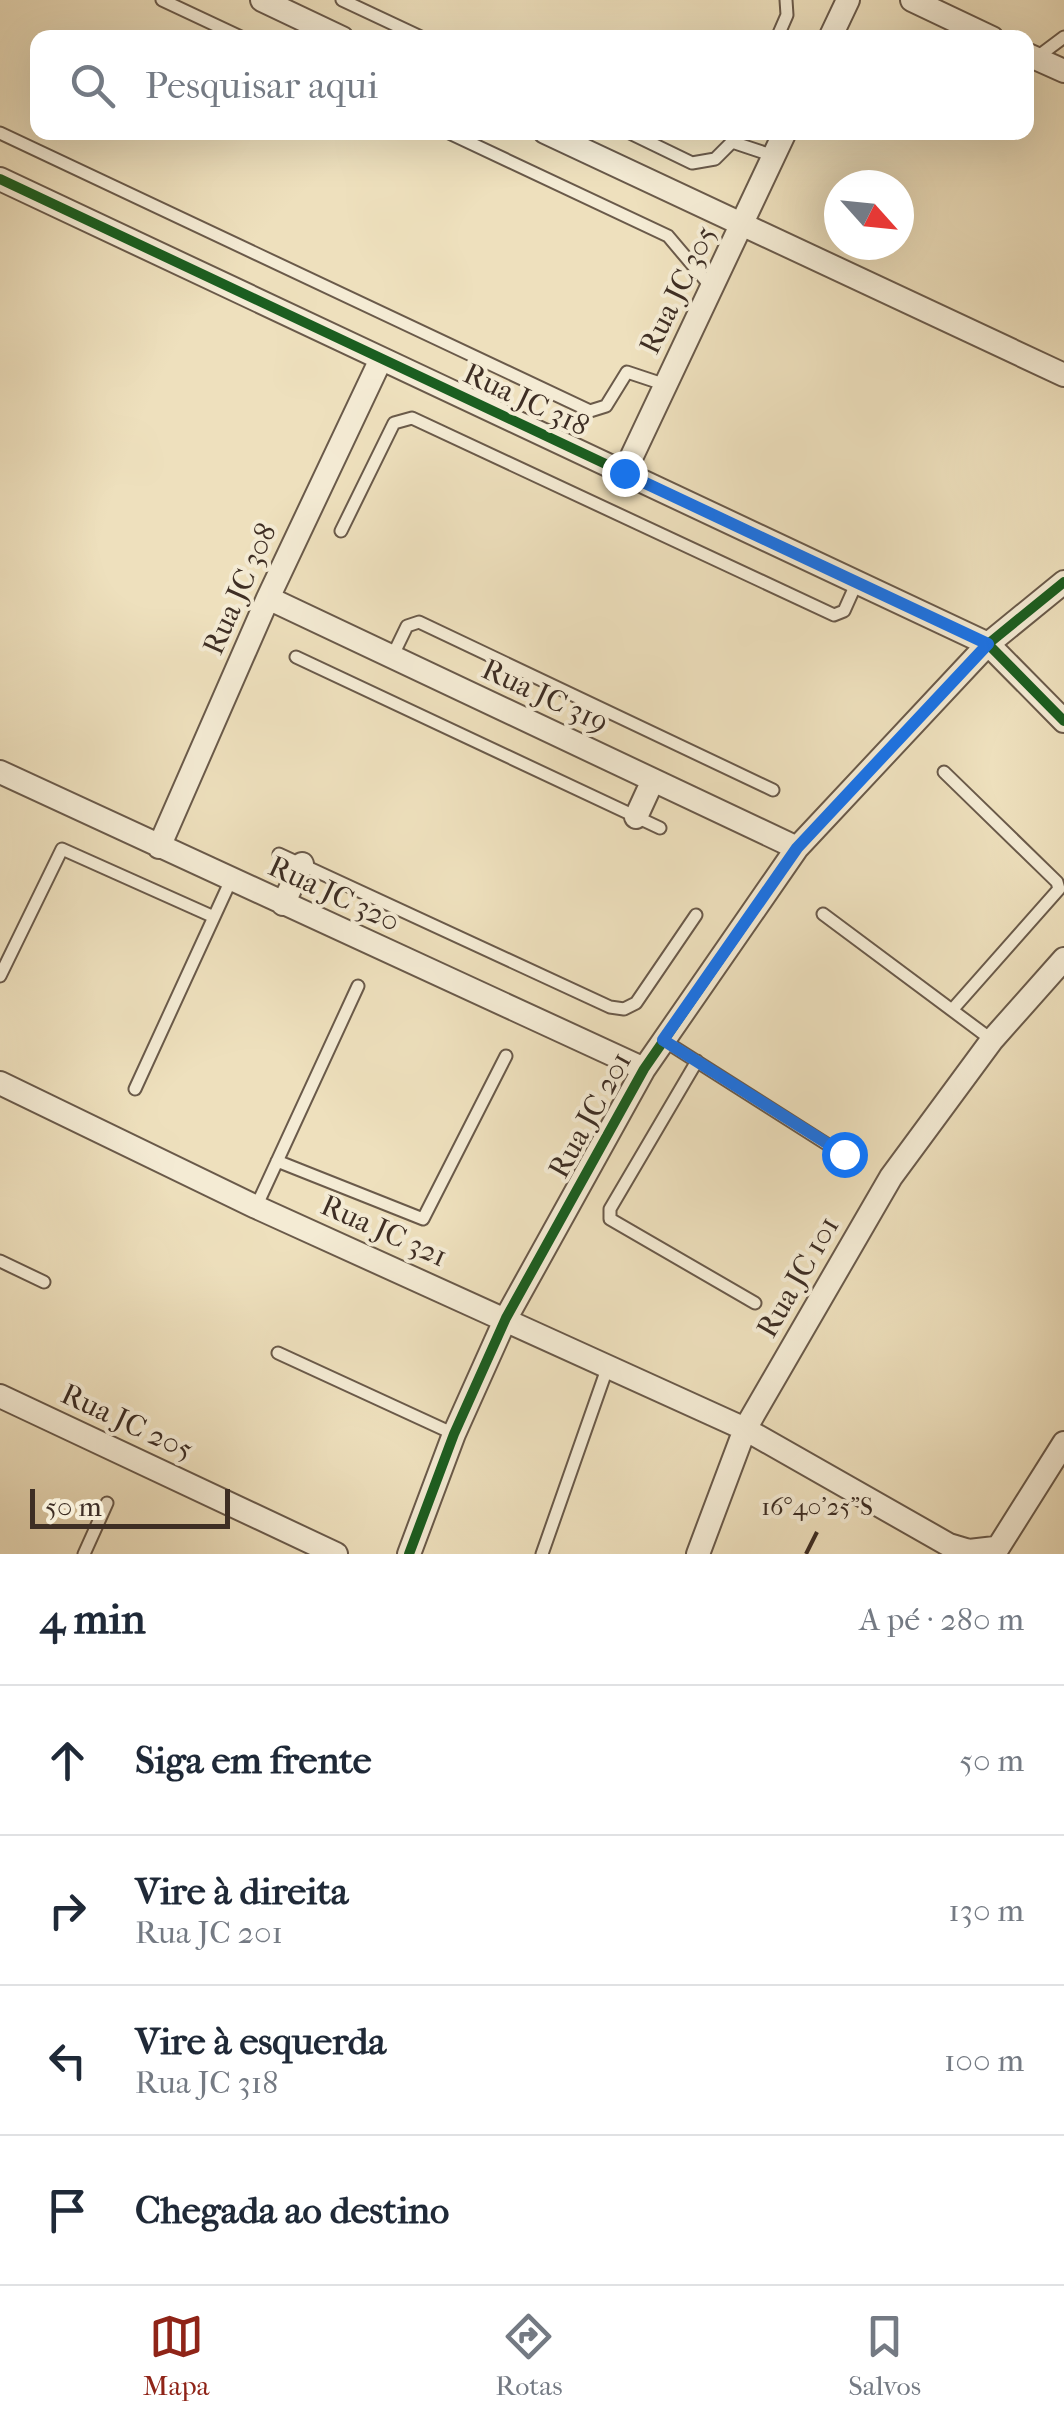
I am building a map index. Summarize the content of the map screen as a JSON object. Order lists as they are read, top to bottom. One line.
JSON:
{"streets":{"street":["Rua JC 305","Rua JC 318","Rua JC 308","Rua JC 319","Rua JC 320","Rua JC 201","Rua JC 321","Rua JC 101","Rua JC 205"]},"crossings":[["Rua JC 305","Rua JC 318"],["Rua JC 318","Rua JC 308"],["Rua JC 318","Rua JC 201"],["Rua JC 308","Rua JC 319"],["Rua JC 308","Rua JC 320"],["Rua JC 319","Rua JC 201"],["Rua JC 320","Rua JC 201"],["Rua JC 201","Rua JC 321"],["Rua JC 321","Rua JC 101"]],"scale_bar":"50 m","north":"bottom right","page":{"search":"Pesquisar aqui","scale":"50 m","heading":["4 min","A pé · 280 m"],"list":[["Siga em frente","50 m"],["Vire à direita","Rua JC 201","130 m"],["Vire à esquerda","Rua JC 318","100 m"],"Chegada ao destino"],"nav":["Mapa","Rotas","Salvos"]},"coordinates":["16°40'25\"S"]}
